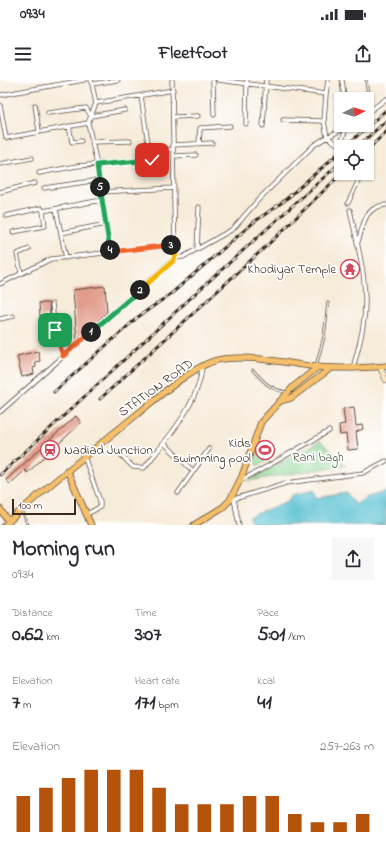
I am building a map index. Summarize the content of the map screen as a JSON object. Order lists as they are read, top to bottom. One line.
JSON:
{"streets":{"main road":["STATION ROAD"]},"parks":["Rani bagh"],"places":{"temple":["Khodiyar Temple"],"station":["Nadiad Junction"],"sports":["Kids swimming pool"]},"scale_bar":"100 m","north":"right","page":{"status":"09:34","header":"Fleetfoot","pins":["5","3","4","2","1"],"scale":"100 m","heading":["Morning run","09:34"],"stats":[["Distance","0.62 km"],["Time","3:07"],["Pace","5:01 /km"],["Elevation","7 m"],["Heart rate","171 bpm"],["kcal","41"]],"chart":["Elevation","257–263 m"]}}
